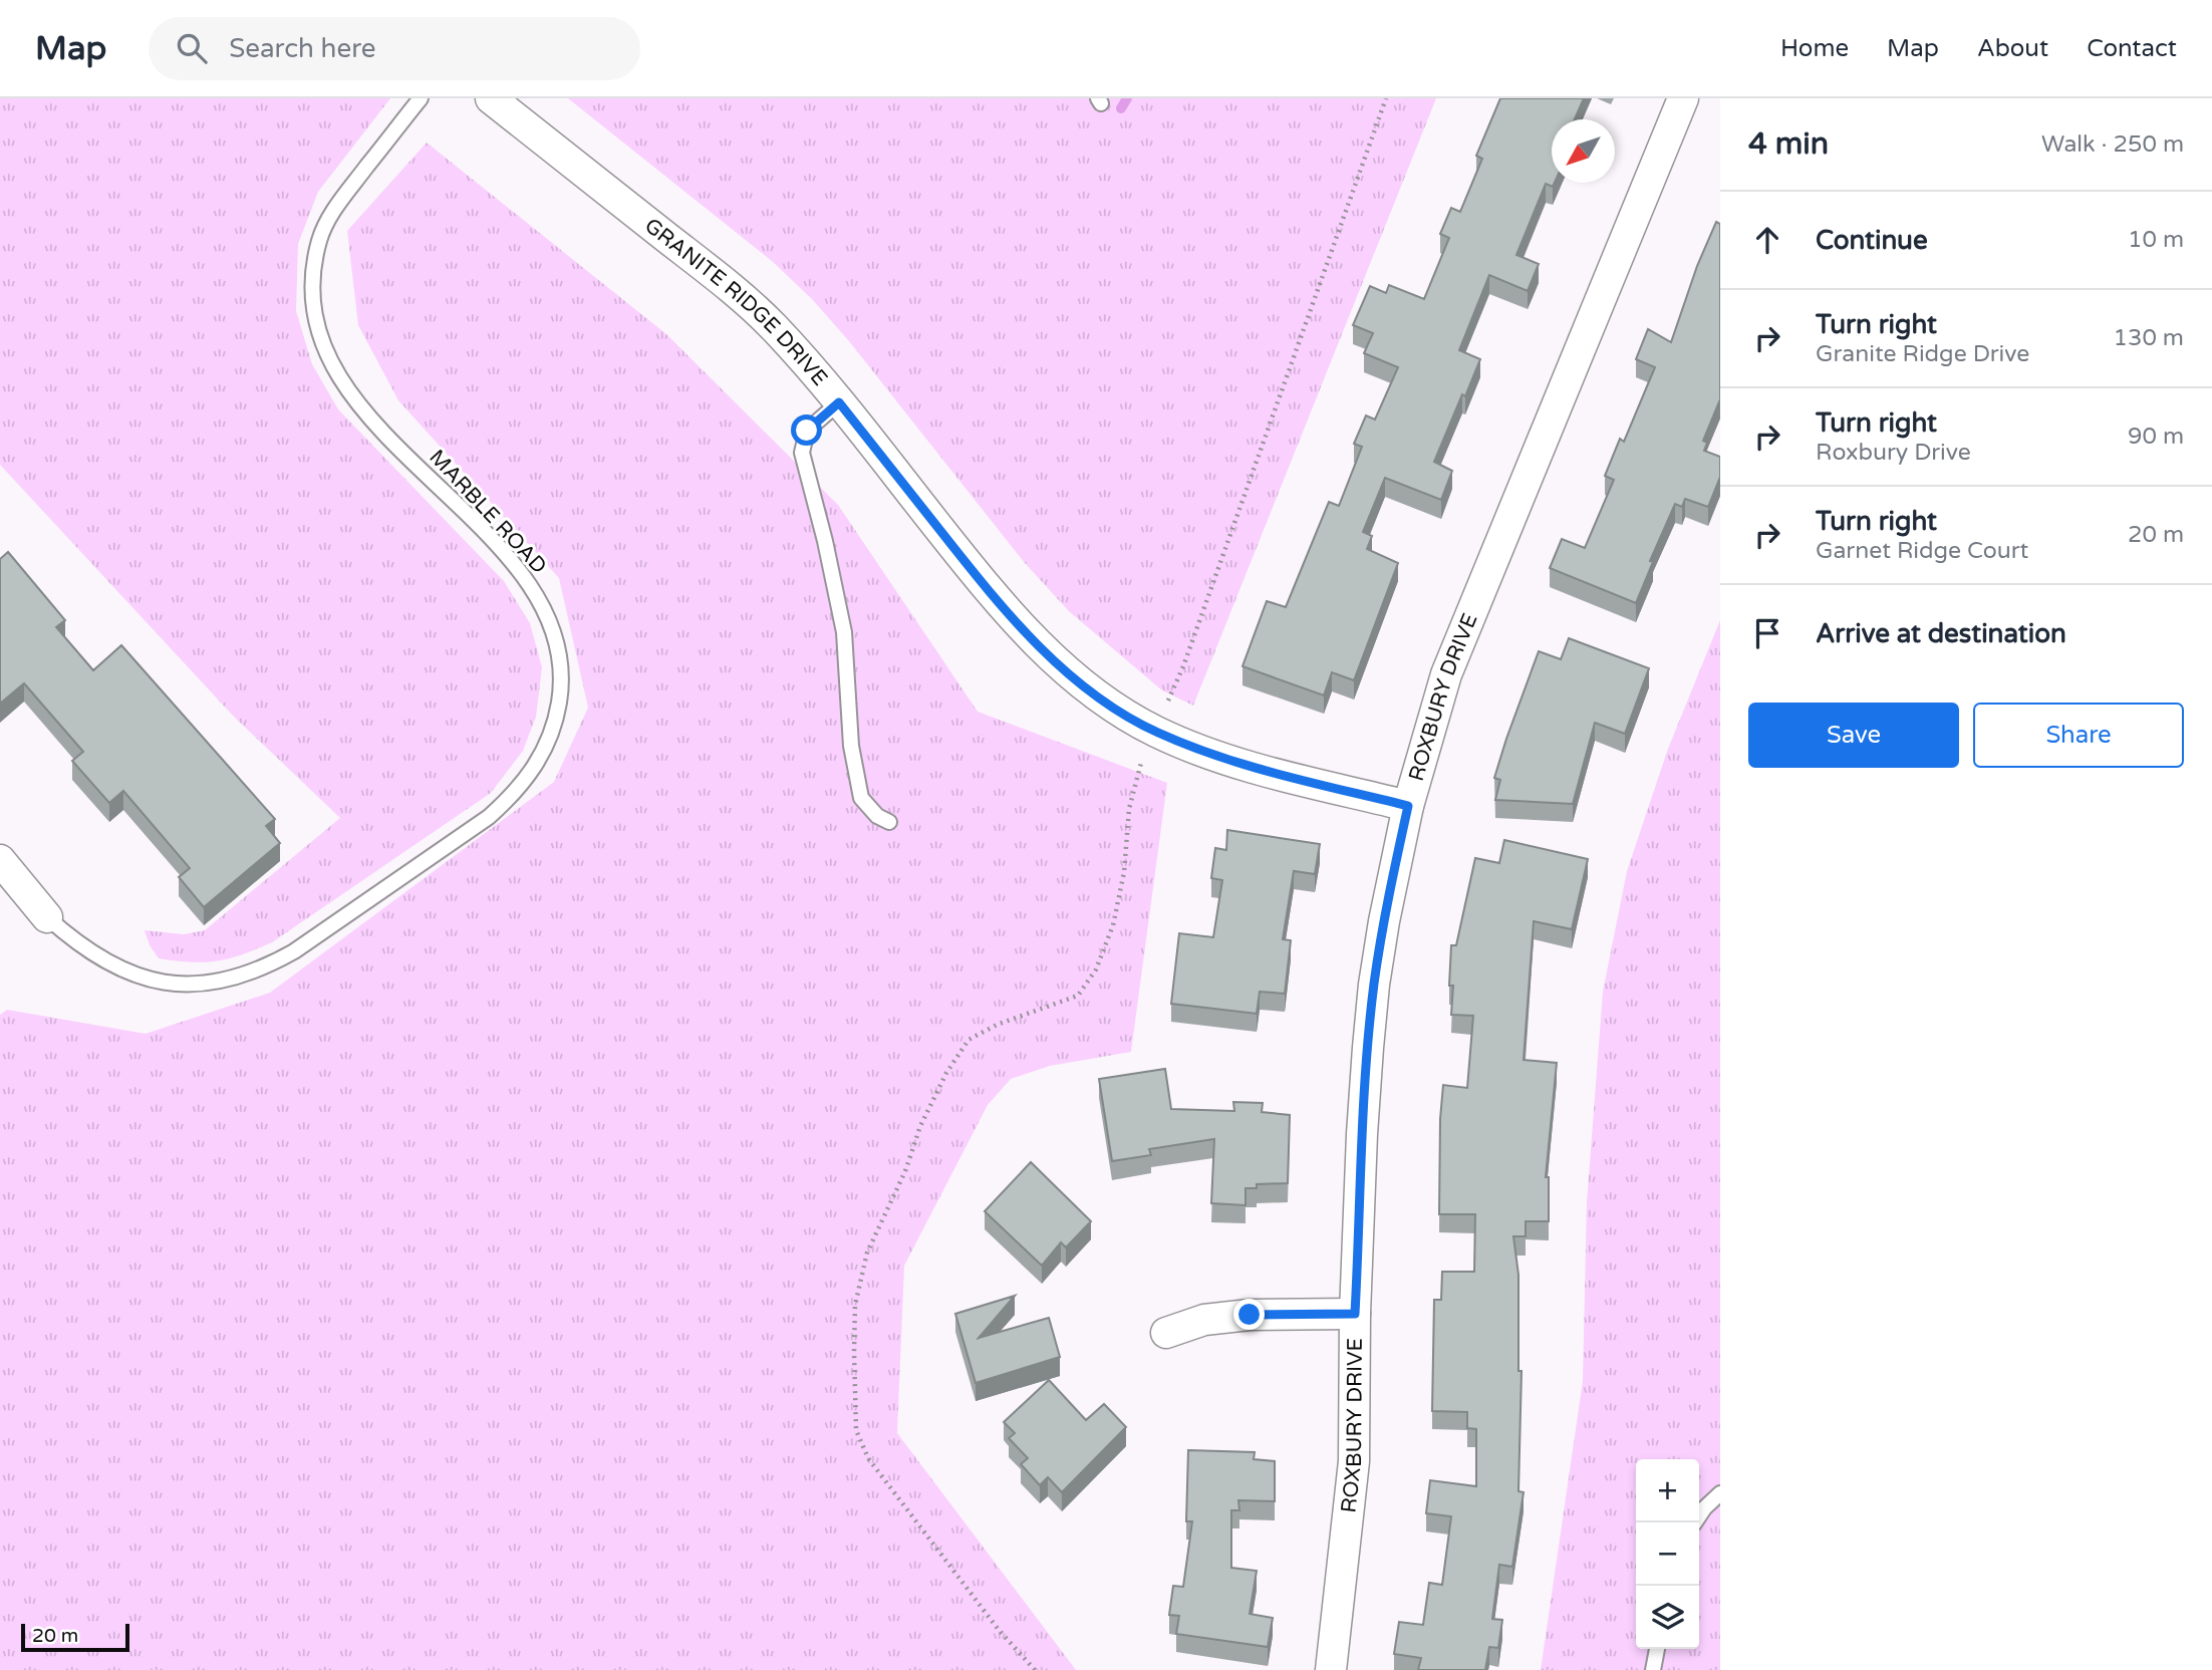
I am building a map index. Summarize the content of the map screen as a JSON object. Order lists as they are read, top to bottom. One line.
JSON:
{"streets":{"street":["GRANITE RIDGE DRIVE","ROXBURY DRIVE"],"lane":["MARBLE ROAD"]},"crossings":[["GRANITE RIDGE DRIVE","ROXBURY DRIVE"]],"scale_bar":"20 m","north":"bottom left","page":{"header":"Map","search":"Search here","nav":["Home","Map","About","Contact"],"heading":["4 min","Walk · 250 m"],"list":[["Continue","10 m"],["Turn right","Granite Ridge Drive","130 m"],["Turn right","Roxbury Drive","90 m"],["Turn right","Garnet Ridge Court","20 m"],"Arrive at destination"],"buttons":["Save","Share"],"map_buttons":["+","−"],"scale":"20 m"}}
